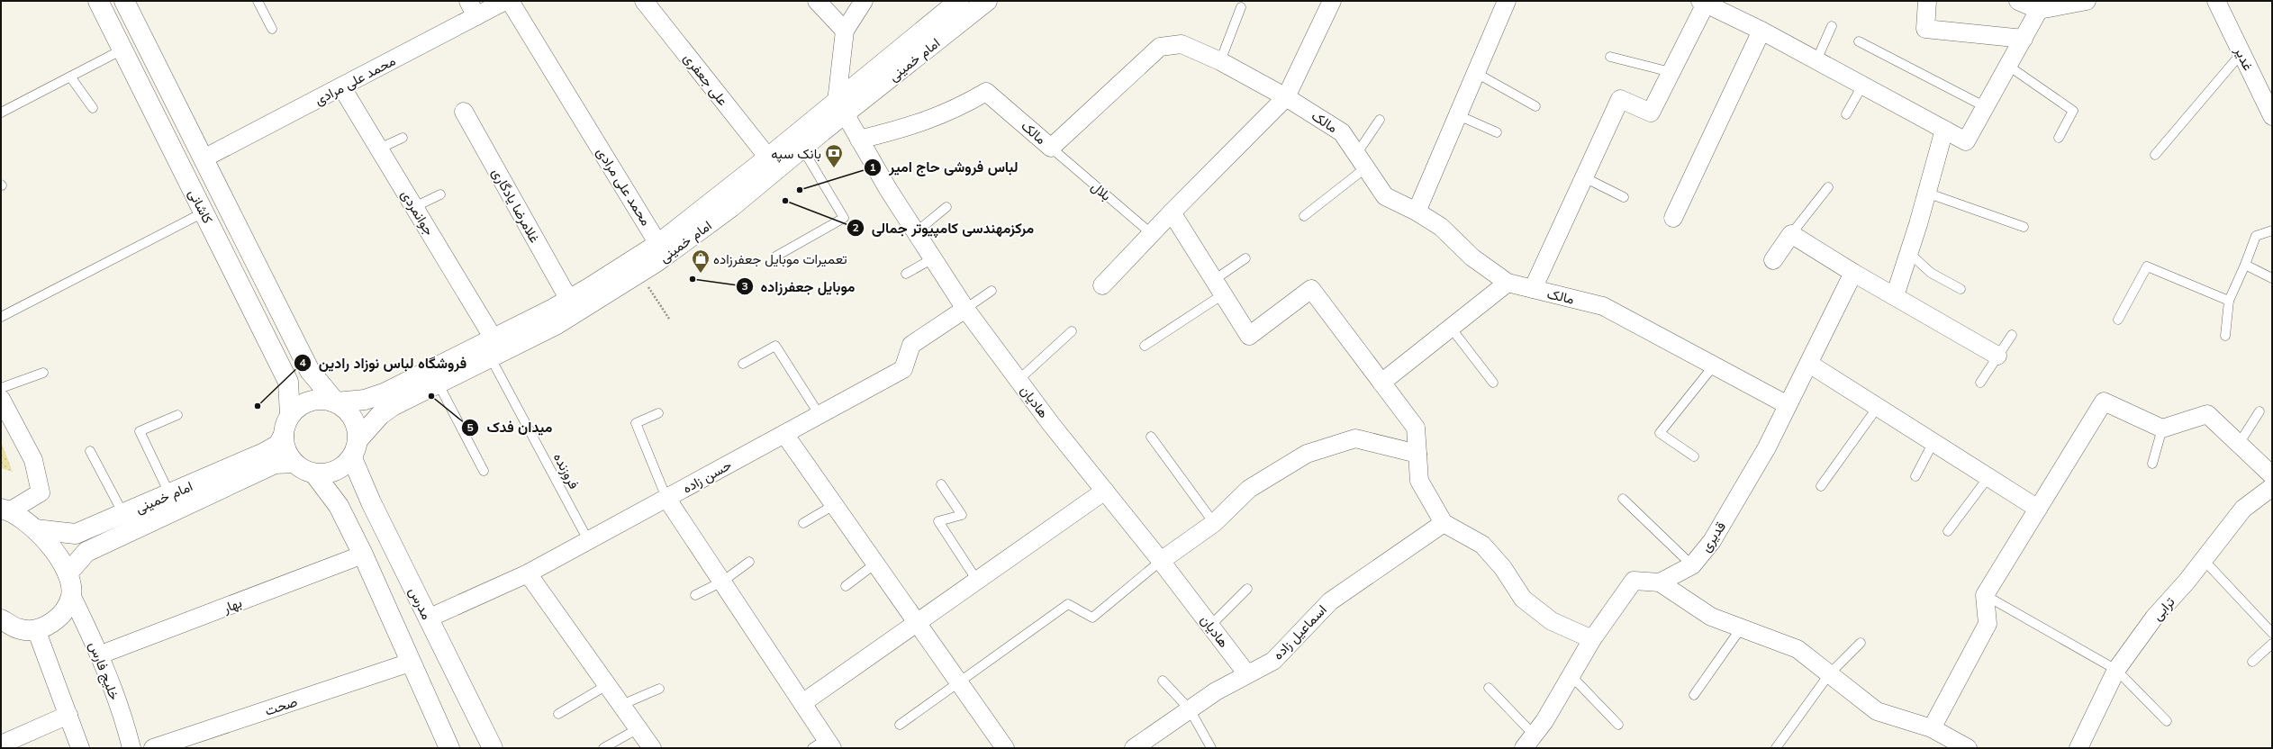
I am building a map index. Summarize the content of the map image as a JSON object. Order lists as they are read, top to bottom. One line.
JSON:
{"streets":{"main road":["امام خمینی","کاشانی","مدرس"],"street":["غدیر","علی جعفری","محمد علی مرادی","مالک","غلامرضا یادگاری","جوانمردی","هادیان","حسن زاده","قدیری","بهار","ترابی","اسماعیل زاده","خلیج فارس","صحت"],"lane":["بلال","فروزنده"]},"crossings":[["امام خمینی","علی جعفری"],["امام خمینی","محمد علی مرادی"],["امام خمینی","غلامرضا یادگاری"],["امام خمینی","کاشانی"],["امام خمینی","جوانمردی"],["امام خمینی","هادیان"],["امام خمینی","فروزنده"],["امام خمینی","مدرس"],["محمد علی مرادی","کاشانی"],["محمد علی مرادی","جوانمردی"],["مالک","بلال"],["مالک","هادیان"],["مالک","قدیری"],["کاشانی","مدرس"],["جوانمردی","فروزنده"],["هادیان","حسن زاده"],["هادیان","اسماعیل زاده"],["فروزنده","حسن زاده"],["حسن زاده","مدرس"],["بهار","خلیج فارس"]],"places":{"bank":["بانک سپه"],"other":["لباس فروشی حاج امیر","مرکزمهندسی کامپیوتر جمالی","موبایل جعفرزاده","میدان فدک","فروشگاه لباس نوزاد رادین"],"shop":["تعمیرات موبایل جعفرزاده"]}}
